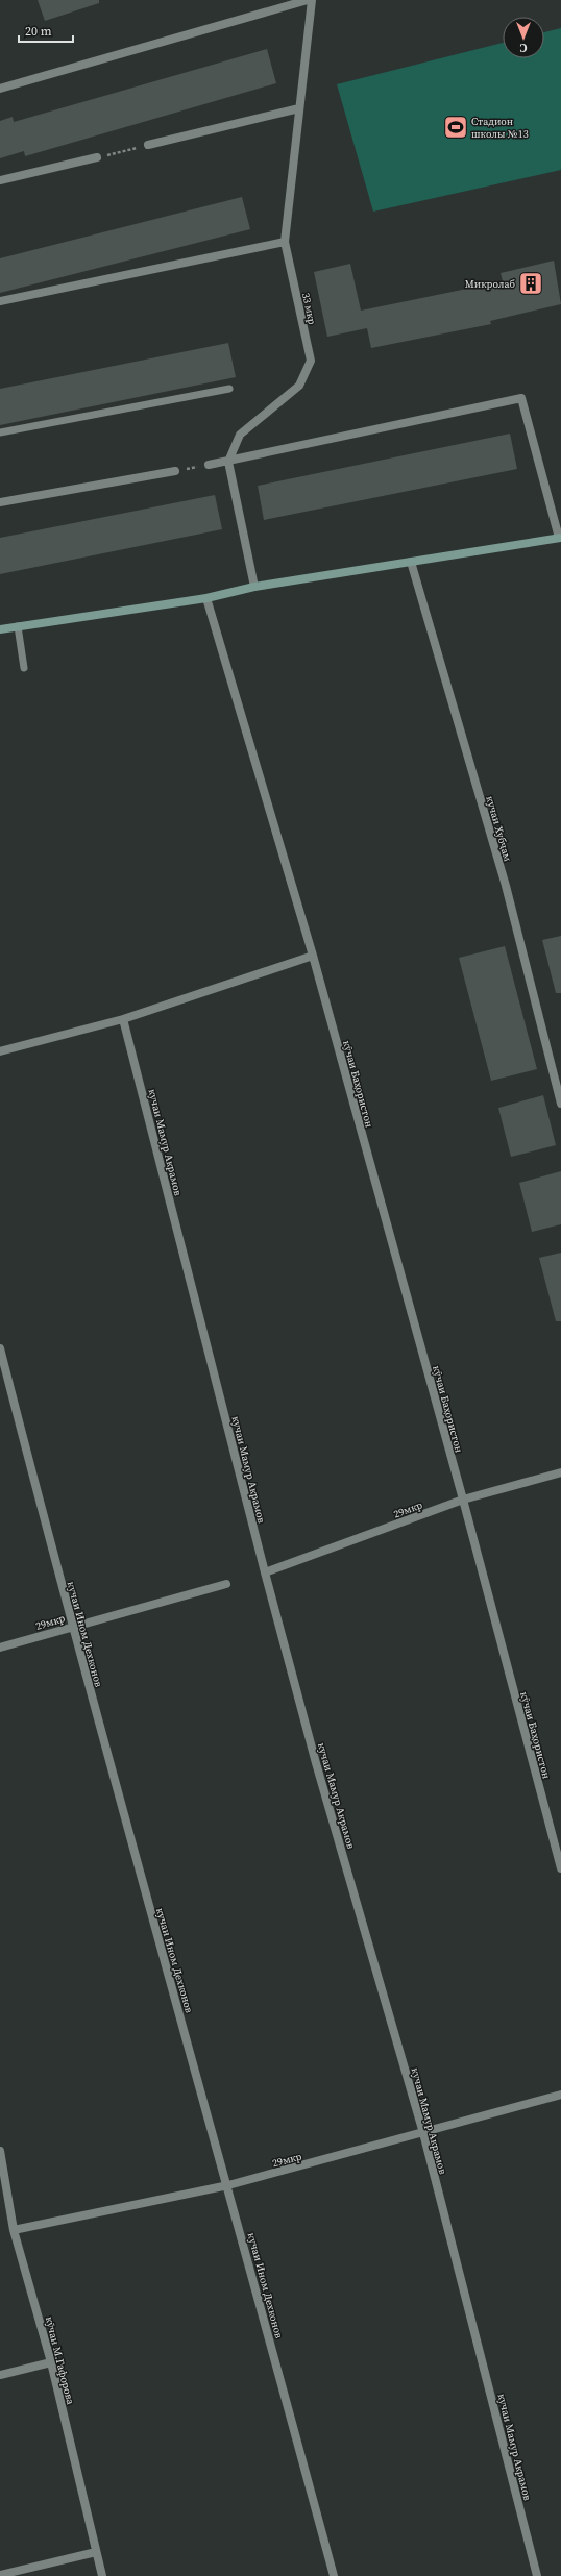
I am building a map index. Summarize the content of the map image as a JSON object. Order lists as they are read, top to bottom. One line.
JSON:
{"streets":{"street":["33 мкр","кучаи Хубҷам","кӯчаи Баҳористон","кучаи Мамур Акрамов","29мкр","кучаи Ином Дехконов","кӯчаи М.Гафорова"]},"crossings":[["кӯчаи Баҳористон","29мкр"],["кучаи Мамур Акрамов","29мкр"],["29мкр","кучаи Ином Дехконов"],["29мкр","кӯчаи М.Гафорова"]],"places":{"sports":["Стадион школы №13"],"building":["Микролаб"]},"scale_bar":"20 m","north":"bottom"}
